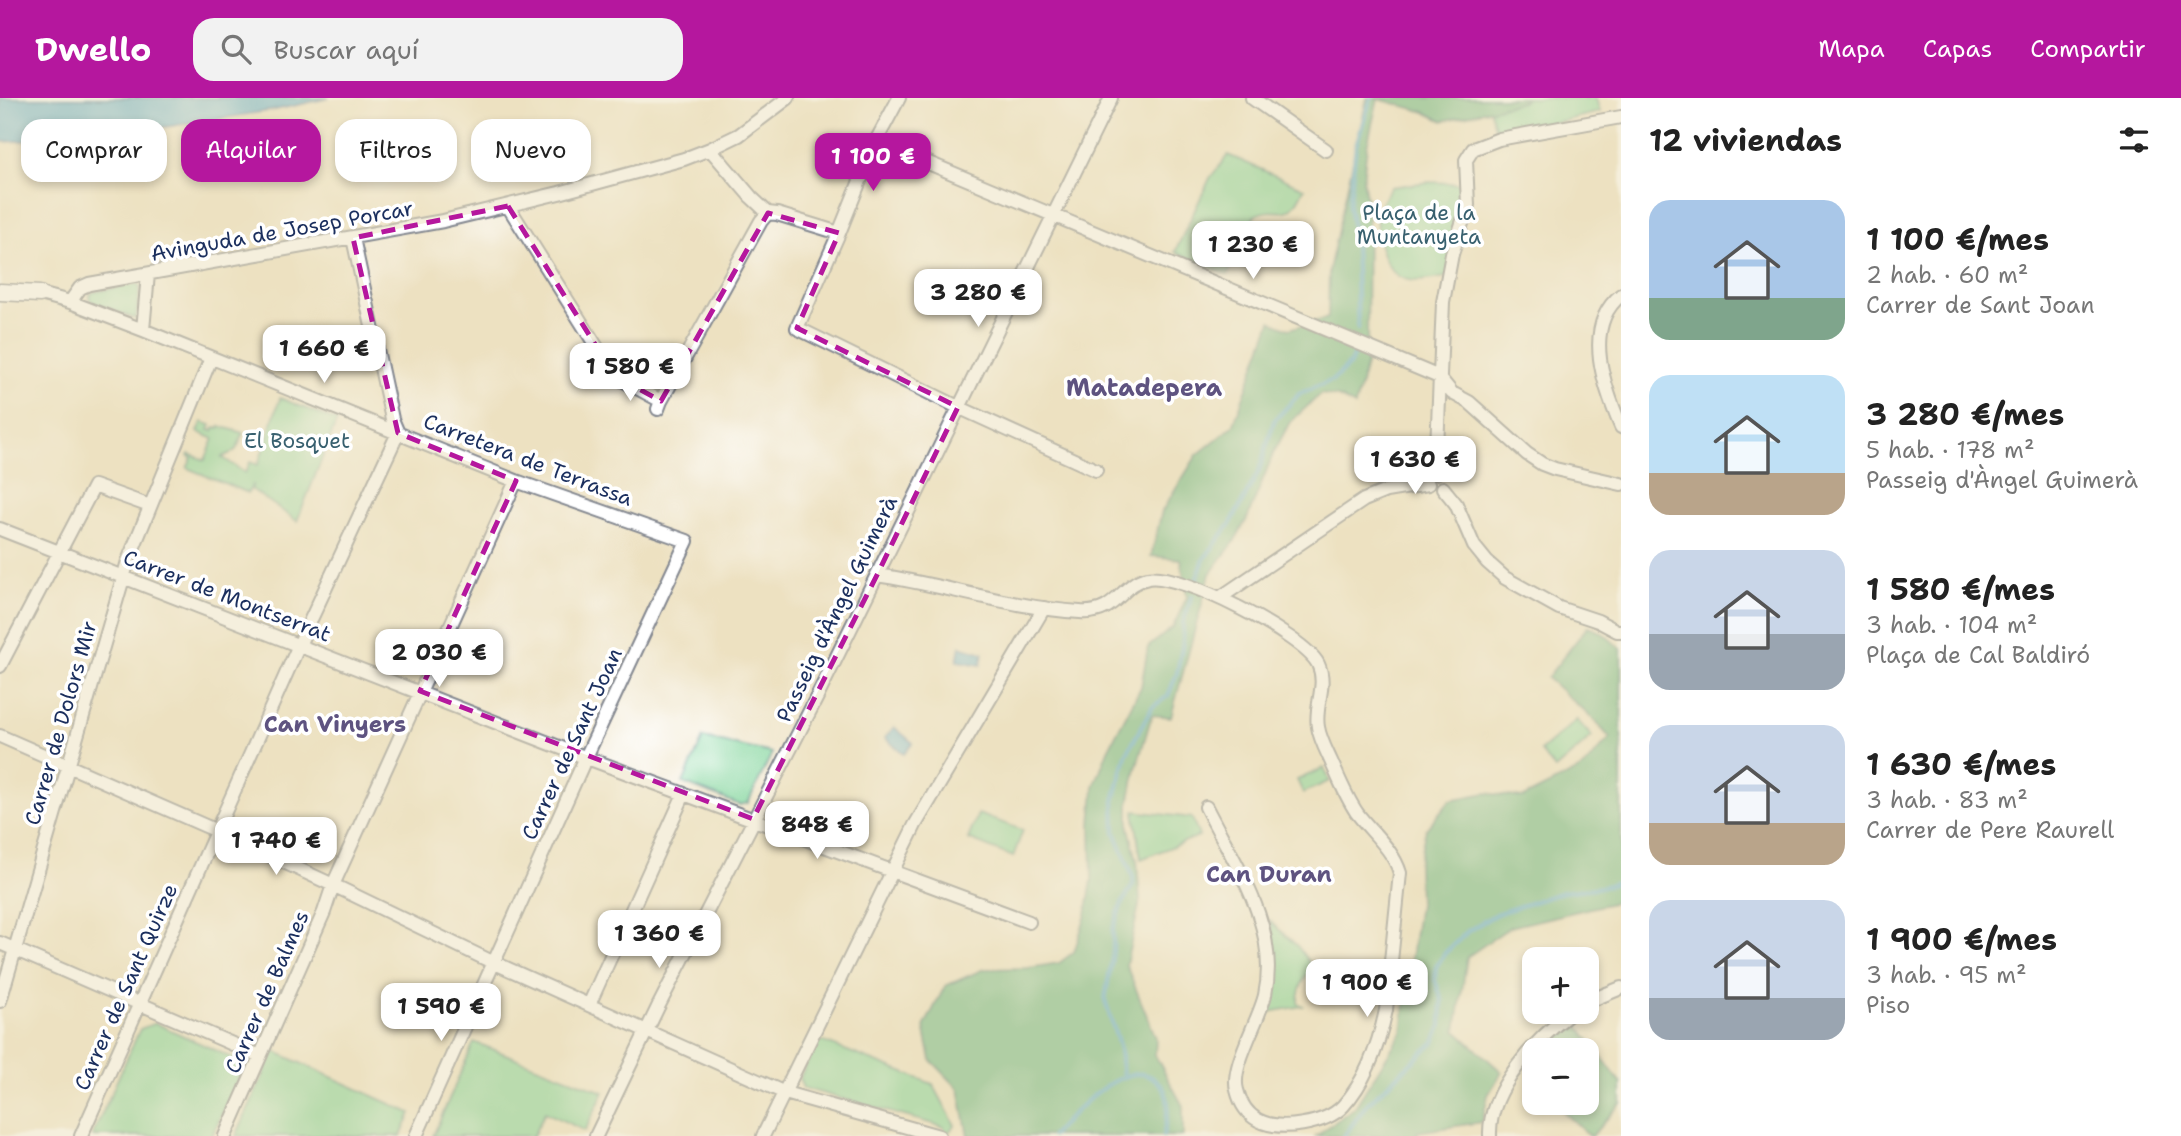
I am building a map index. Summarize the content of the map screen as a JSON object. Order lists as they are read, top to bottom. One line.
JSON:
{"streets":{"street":["Avinguda de Josep Porcar","Carretera de Terrassa","Carrer de Montserrat","Passeig d'Àngel Guimerà","Carrer de Dolors Mir","Carrer de Sant Joan","Carrer de Sant Quirze","Carrer de Balmes"]},"crossings":[["Avinguda de Josep Porcar","Carretera de Terrassa"],["Carretera de Terrassa","Carrer de Dolors Mir"],["Carretera de Terrassa","Carrer de Sant Joan"],["Carretera de Terrassa","Carrer de Sant Quirze"],["Carretera de Terrassa","Carrer de Balmes"],["Carrer de Montserrat","Passeig d'Àngel Guimerà"],["Carrer de Montserrat","Carrer de Dolors Mir"],["Carrer de Montserrat","Carrer de Sant Joan"],["Carrer de Montserrat","Carrer de Sant Quirze"],["Carrer de Montserrat","Carrer de Balmes"]],"districts":["Matadepera","Can Vinyers","Can Duran"],"parks":["Plaça de la Muntanyeta","El Bosquet"],"page":{"header":"Dwello","search":"Buscar aquí","nav":["Mapa","Capas","Compartir"],"heading":"12 viviendas","chip":["Comprar","Alquilar","Filtros","Nuevo"],"price":["1 100 €","1 230 €","3 280 €","1 660 €","1 580 €","1 630 €","2 030 €","848 €","1 740 €","1 360 €","1 900 €","1 590 €"],"list":[{"name":"1 100 €/mes","note":"2 hab. · 60 m² · Carrer de Sant Joan"},{"name":"3 280 €/mes","note":"5 hab. · 178 m² · Passeig d'Àngel Guimerà"},{"name":"1 580 €/mes","note":"3 hab. · 104 m² · Plaça de Cal Baldiró"},{"name":"1 630 €/mes","note":"3 hab. · 83 m² · Carrer de Pere Raurell"},{"name":"1 900 €/mes","note":"3 hab. · 95 m² · Piso"}],"map_buttons":["+","−"]}}
